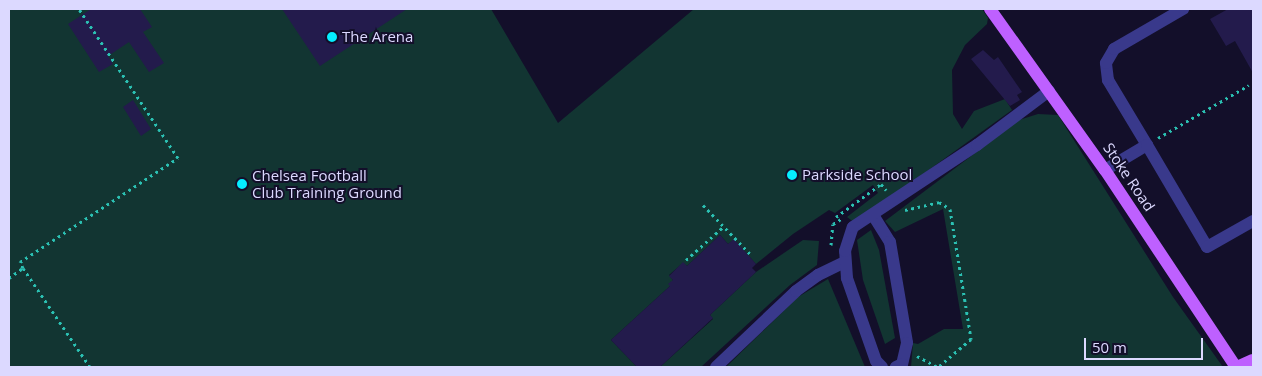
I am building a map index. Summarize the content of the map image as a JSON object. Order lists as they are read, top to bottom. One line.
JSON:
{"streets":{"main road":["Stoke Road"]},"places":["The Arena","Parkside School","Chelsea Football Club Training Ground"],"scale_bar":"50 m"}
